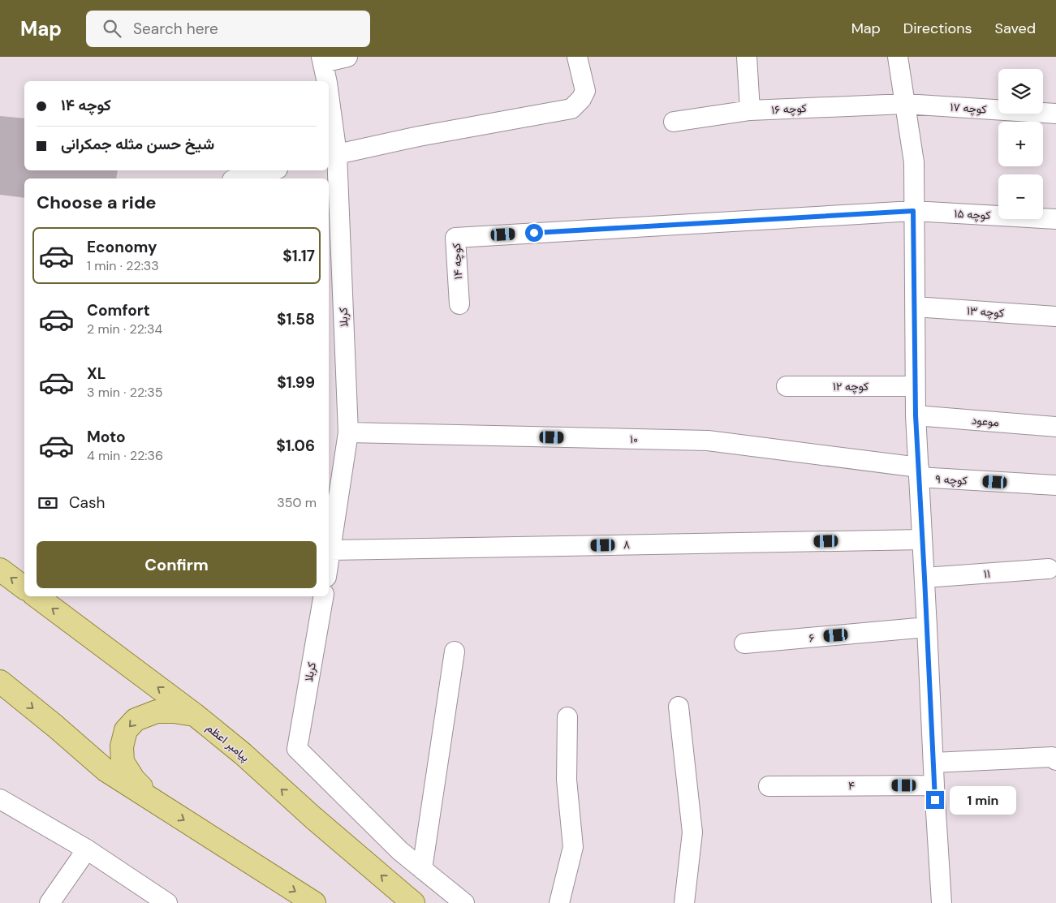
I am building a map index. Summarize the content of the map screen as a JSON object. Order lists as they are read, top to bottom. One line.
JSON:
{"streets":{"main road":["پیامبر اعظم"],"street":["کوچه ۱۷","کوچه ۱۶","کوچه ۱۵","کوچه ۱۴","کوچه ۱۳","کربلا","کوچه ۱۲","موعود","۱۰","کوچه ۹","۸","۱۱","۶","۴"]},"crossings":[["کوچه ۱۷","کوچه ۱۶"],["کوچه ۱۵","کوچه ۱۴"],["کربلا","۱۰"],["کربلا","۸"],["۱۰","کوچه ۹"]],"page":{"header":"Map","search":"Search here","nav":["Map","Directions","Saved"],"map_buttons":["+","−"],"banner":["کوچه ۱۴","شیخ حسن مثله جمکرانی"],"heading":"Choose a ride","list":[{"name":"Economy","note":"1 min · 22:33","value":"$1.17"},{"name":"Comfort","note":"2 min · 22:34","value":"$1.58"},{"name":"XL","note":"3 min · 22:35","value":"$1.99"},{"name":"Moto","note":"4 min · 22:36","value":"$1.06"}],"pay":["Cash","350 m"],"buttons":"Confirm","bubble":"1 min"}}
